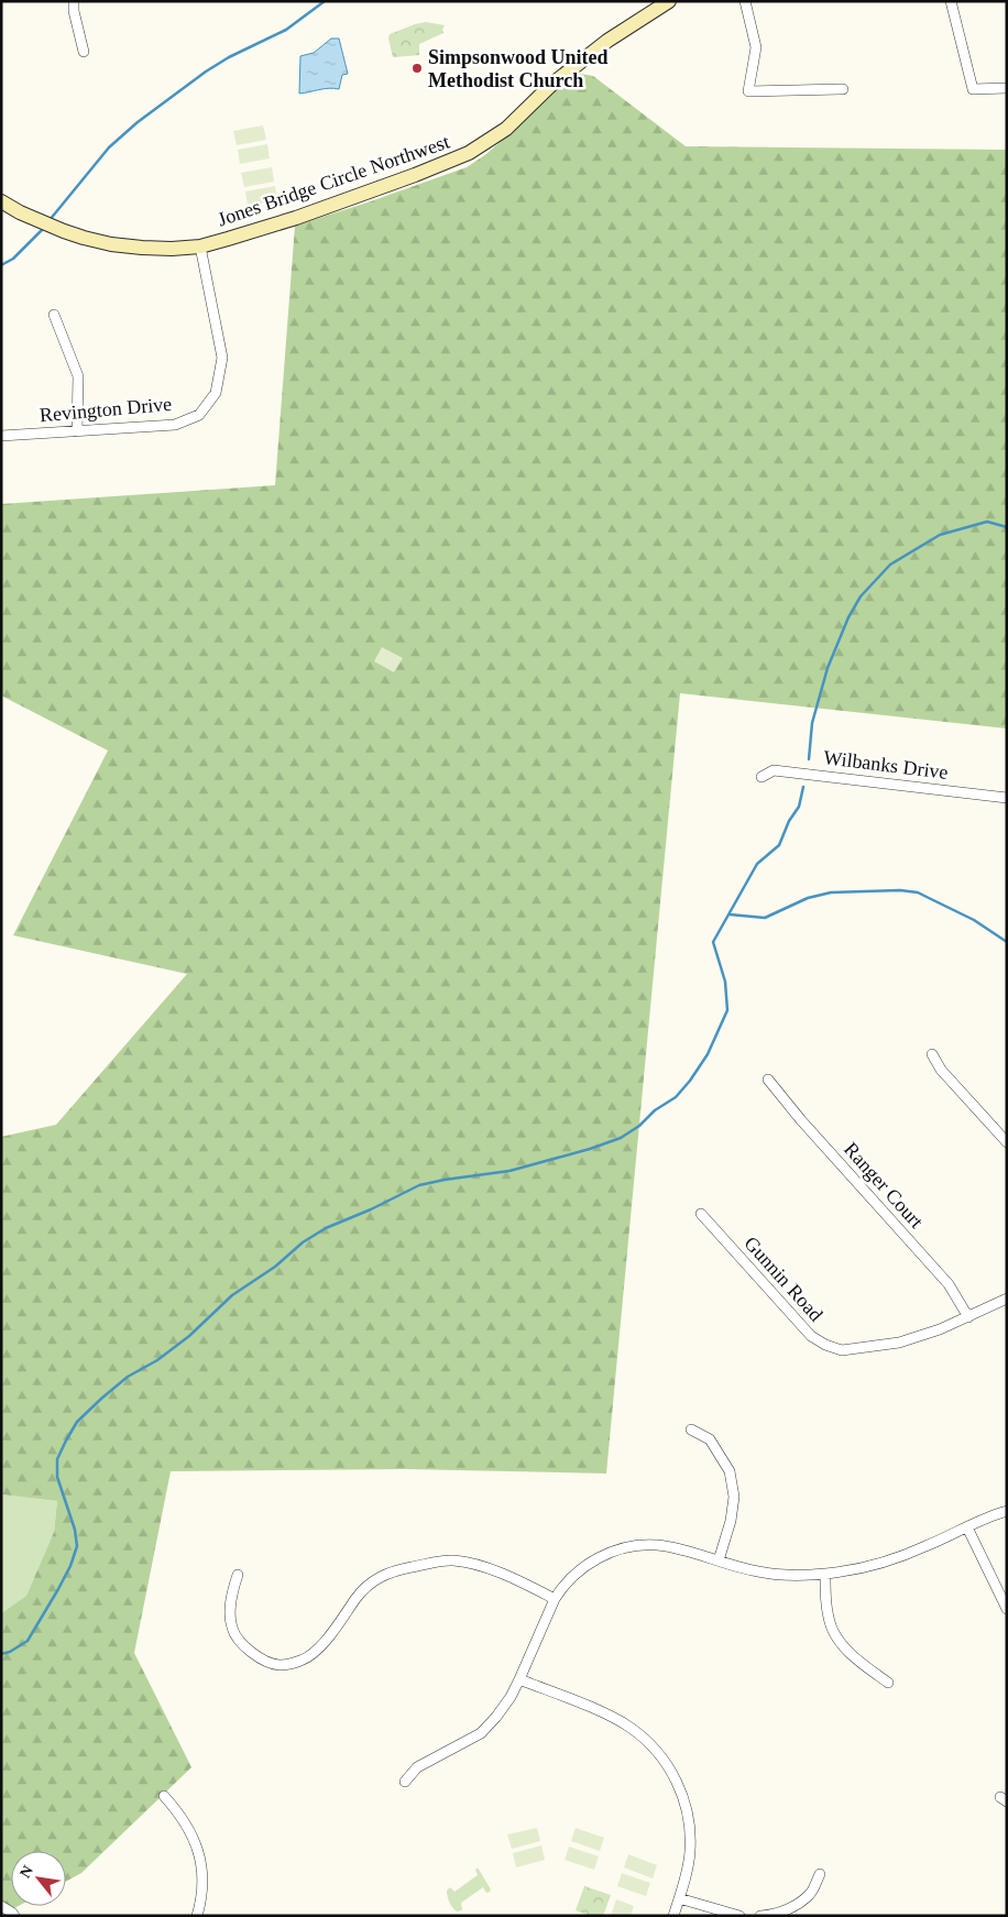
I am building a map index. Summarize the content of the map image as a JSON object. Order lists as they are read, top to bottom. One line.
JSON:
{"streets":{"street":["Jones Bridge Circle Northwest","Revington Drive","Wilbanks Drive","Ranger Court","Gunnin Road"]},"crossings":[["Jones Bridge Circle Northwest","Revington Drive"],["Ranger Court","Gunnin Road"]],"places":["Simpsonwood United Methodist Church"],"north":"top left"}
